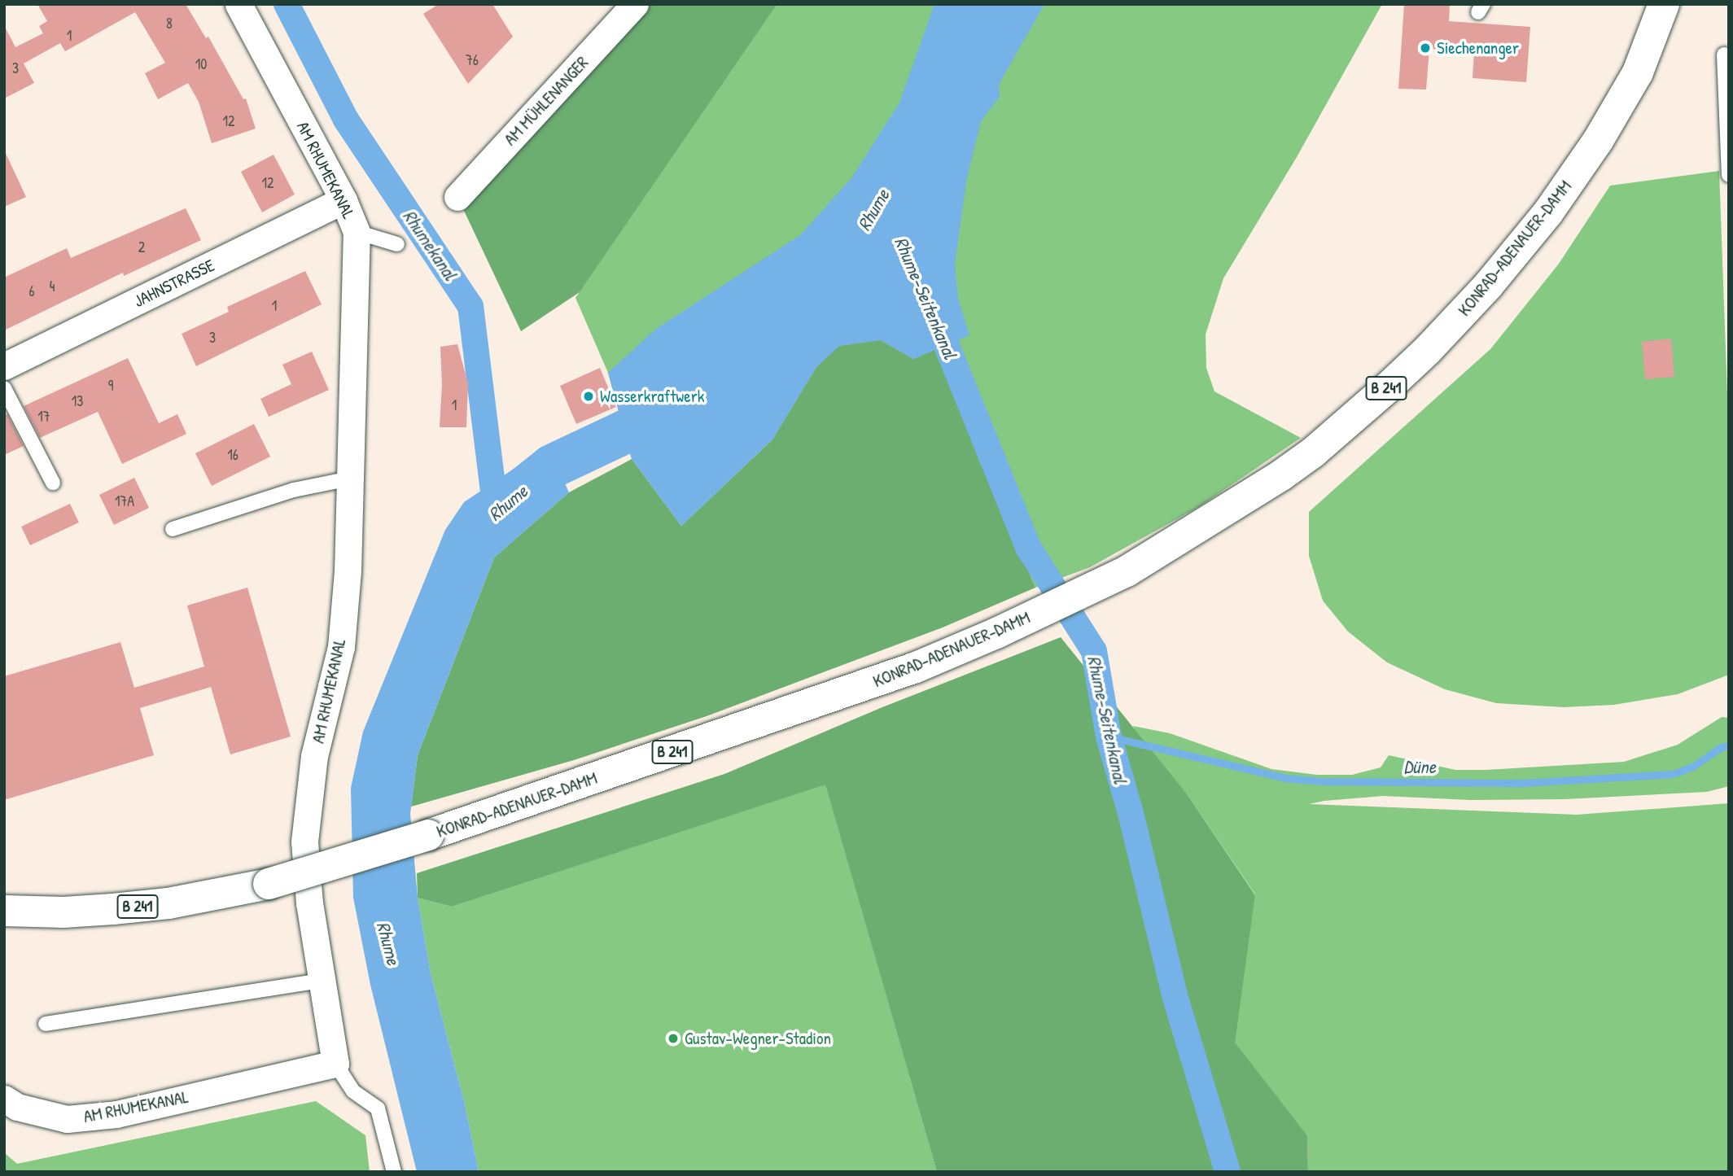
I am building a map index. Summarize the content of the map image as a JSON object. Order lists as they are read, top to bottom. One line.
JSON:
{"streets":{"main road":["KONRAD-ADENAUER-DAMM","B 241"],"street":["AM MÜHLENANGER","AM RHUMEKANAL","JAHNSTRASSE"]},"crossings":[["AM RHUMEKANAL","JAHNSTRASSE"]],"water":["Rhume","Rhumekanal","Rhume-Seitenkanal","Düne"],"places":["Siechenanger","Wasserkraftwerk","Gustav-Wegner-Stadion"],"house_numbers":["8","1","76","10","3","12","12","2","4","6","1","3","9","13","1","17","16","17A"]}
